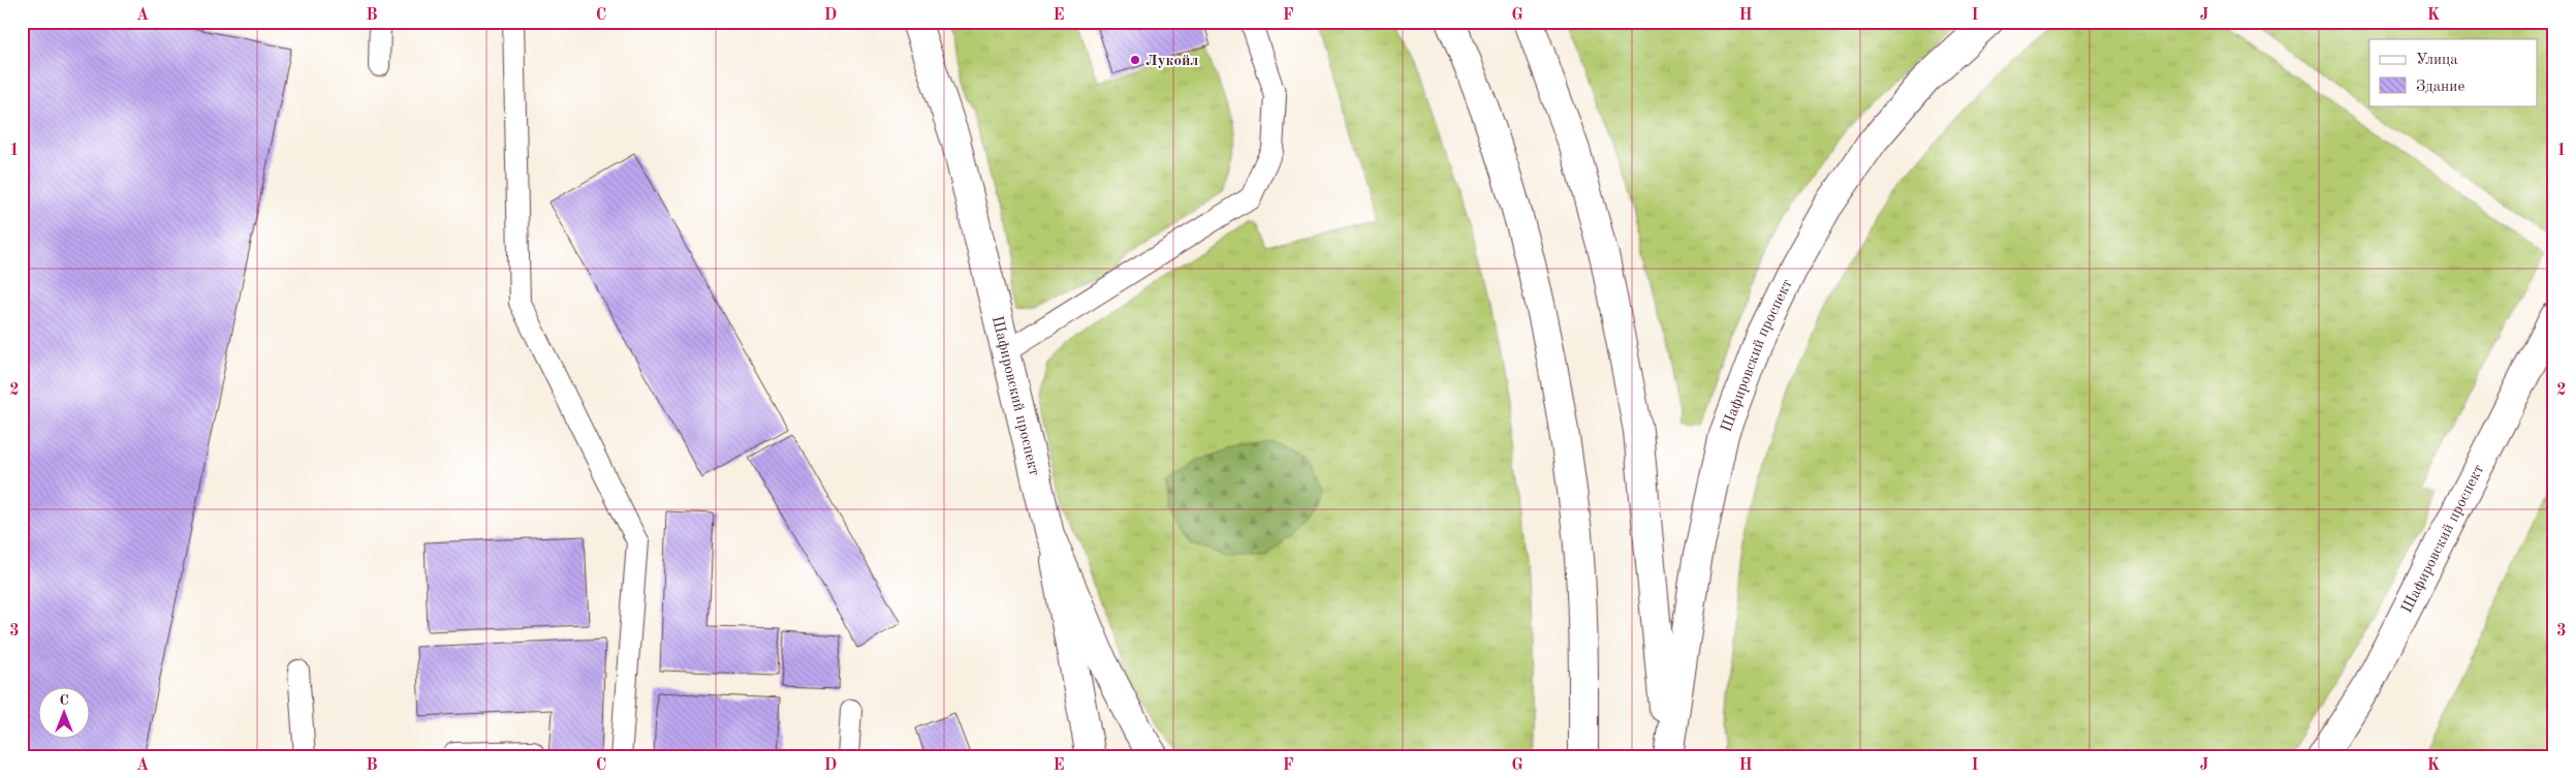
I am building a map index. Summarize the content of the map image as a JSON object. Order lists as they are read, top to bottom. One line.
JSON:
{"streets":{"main road":["Шафировский проспект"]},"places":["Лукойл"],"legend":["Улица","Здание"],"north":"top","grid":{"columns":["A","B","C","D","E","F","G","H","I","J","K"],"rows":["1","2","3"]}}
